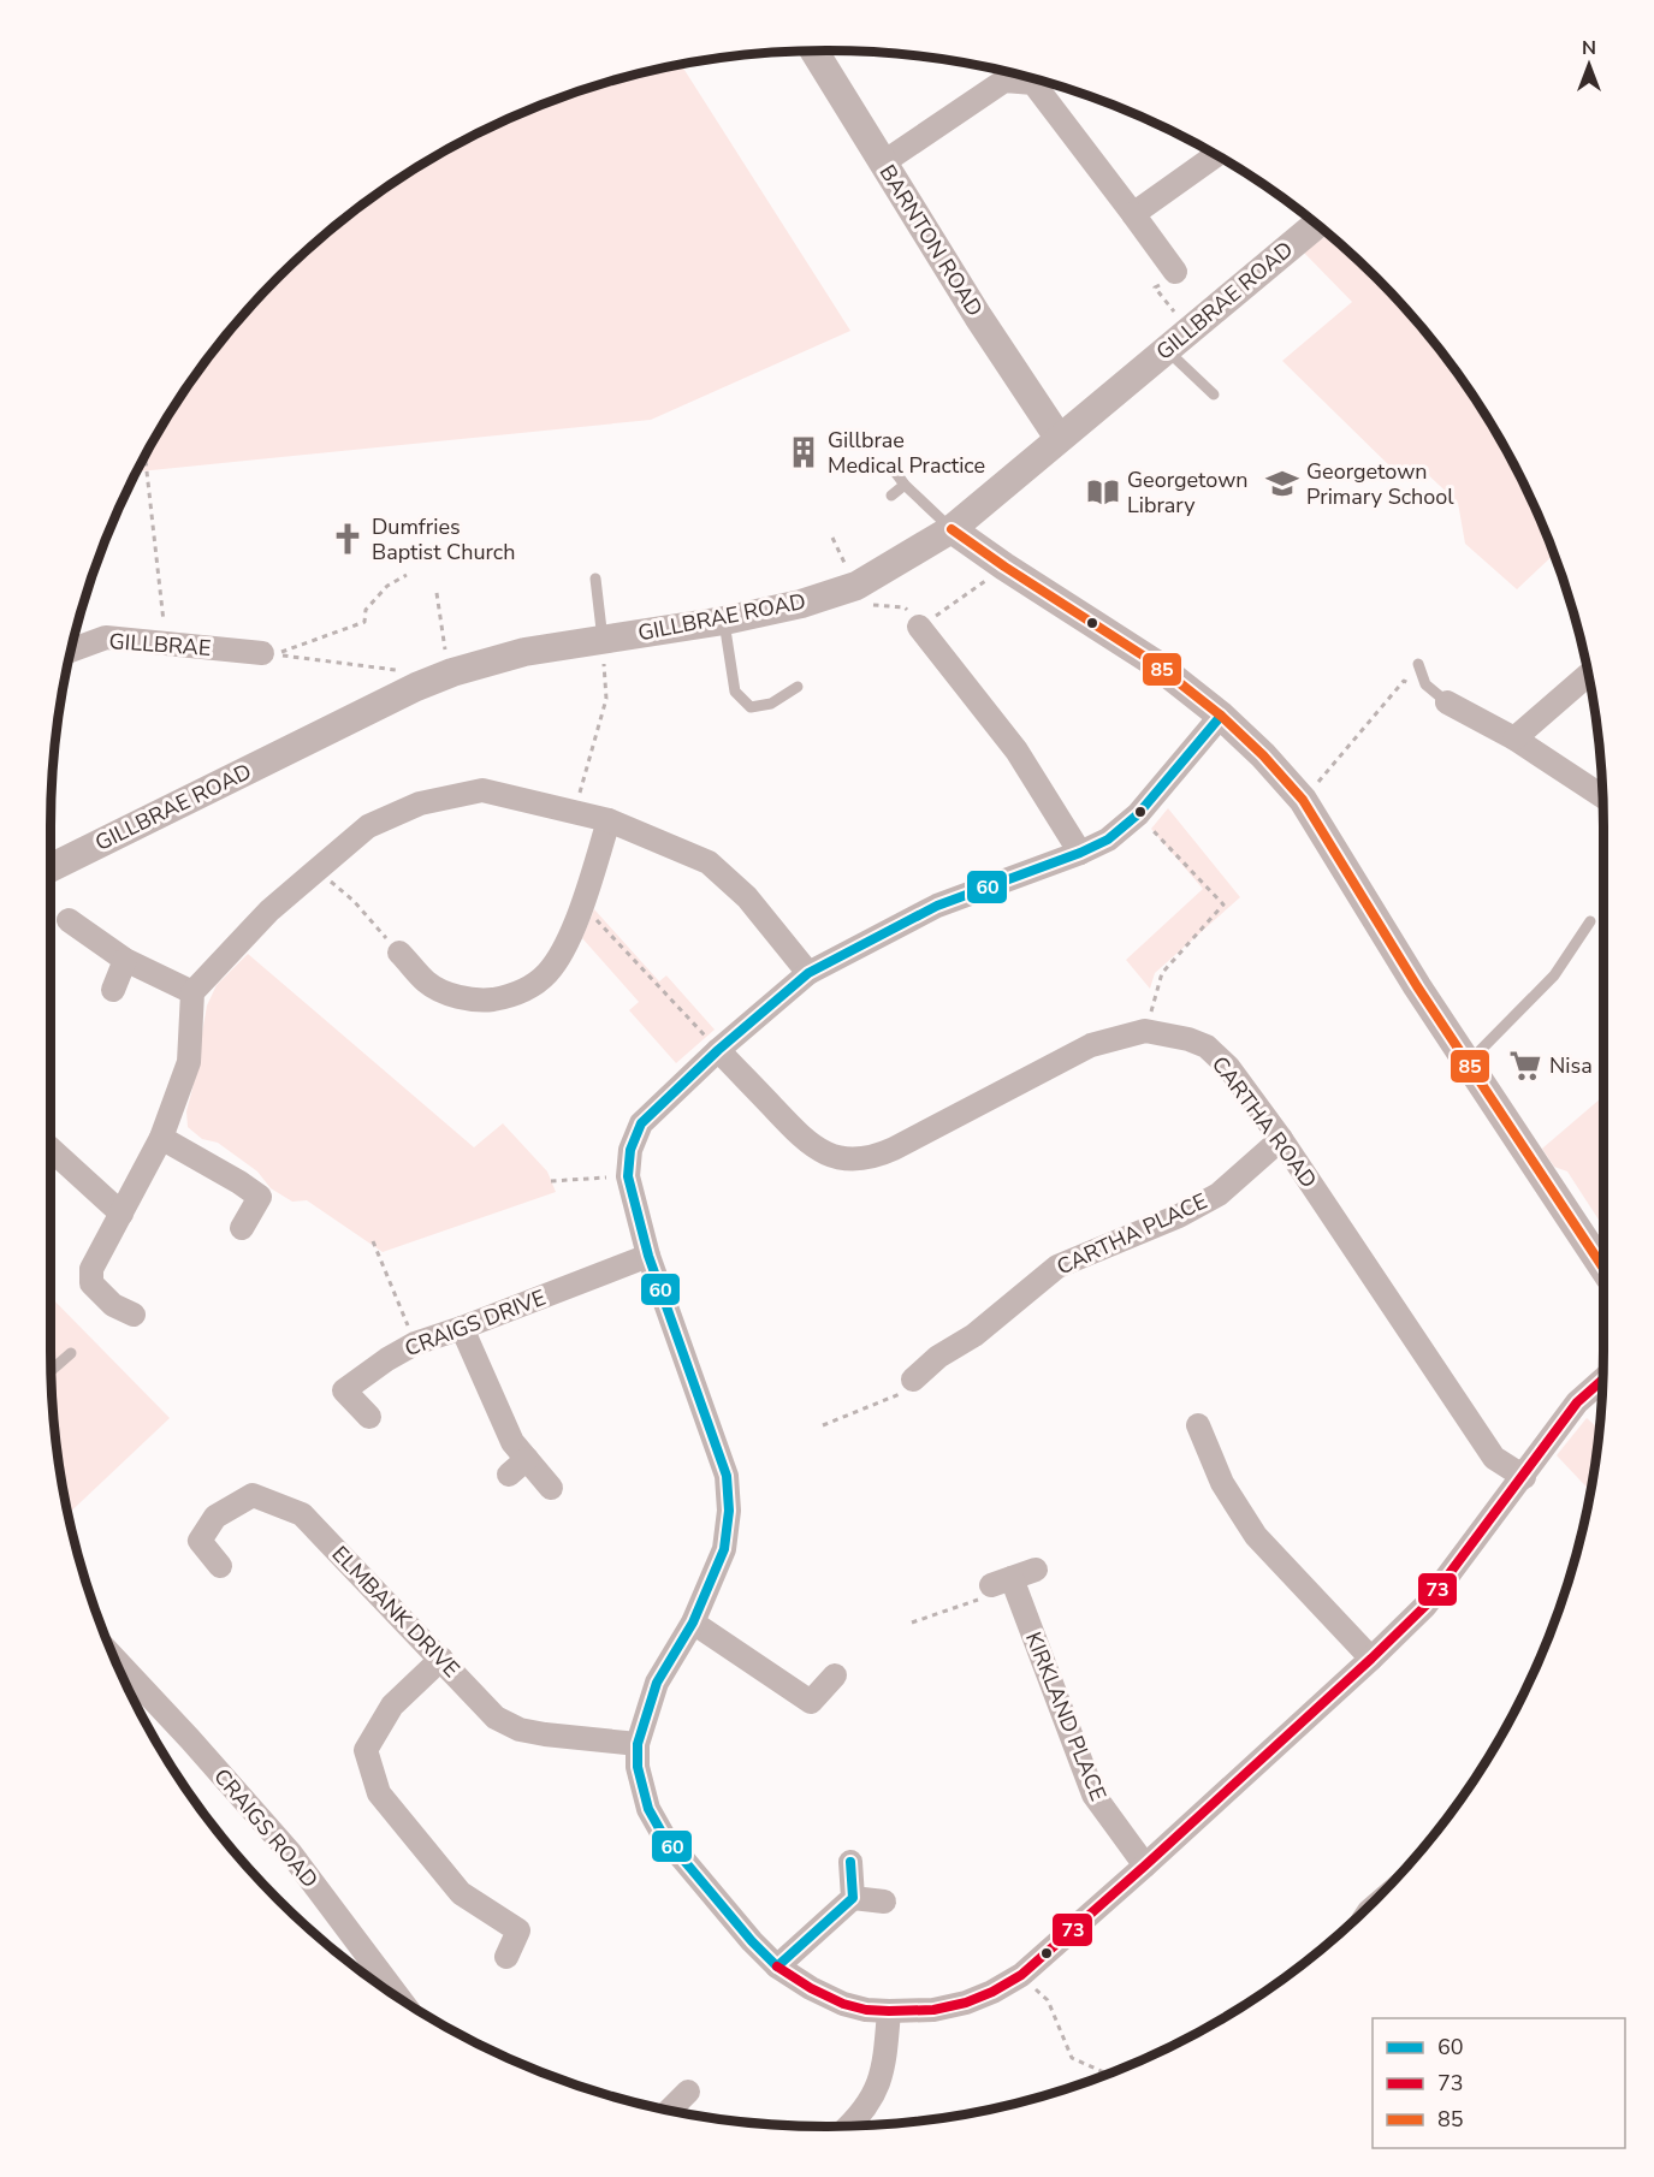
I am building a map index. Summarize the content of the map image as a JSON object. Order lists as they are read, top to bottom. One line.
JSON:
{"streets":{"street":["BARNTON ROAD","GILLBRAE ROAD","GILLBRAE","CARTHA ROAD","CARTHA PLACE","CRAIGS DRIVE","ELMBANK DRIVE","KIRKLAND PLACE","CRAIGS ROAD"]},"crossings":[["BARNTON ROAD","GILLBRAE ROAD"],["CARTHA ROAD","CARTHA PLACE"]],"places":{"building":["Gillbrae Medical Practice"],"school or university":["Georgetown Primary School"],"library":["Georgetown Library"],"church":["Dumfries Baptist Church"],"supermarket":["Nisa"]},"lines":["transit line 85","transit line 60","transit line 73"],"legend":["60","73","85"],"north":"top"}
